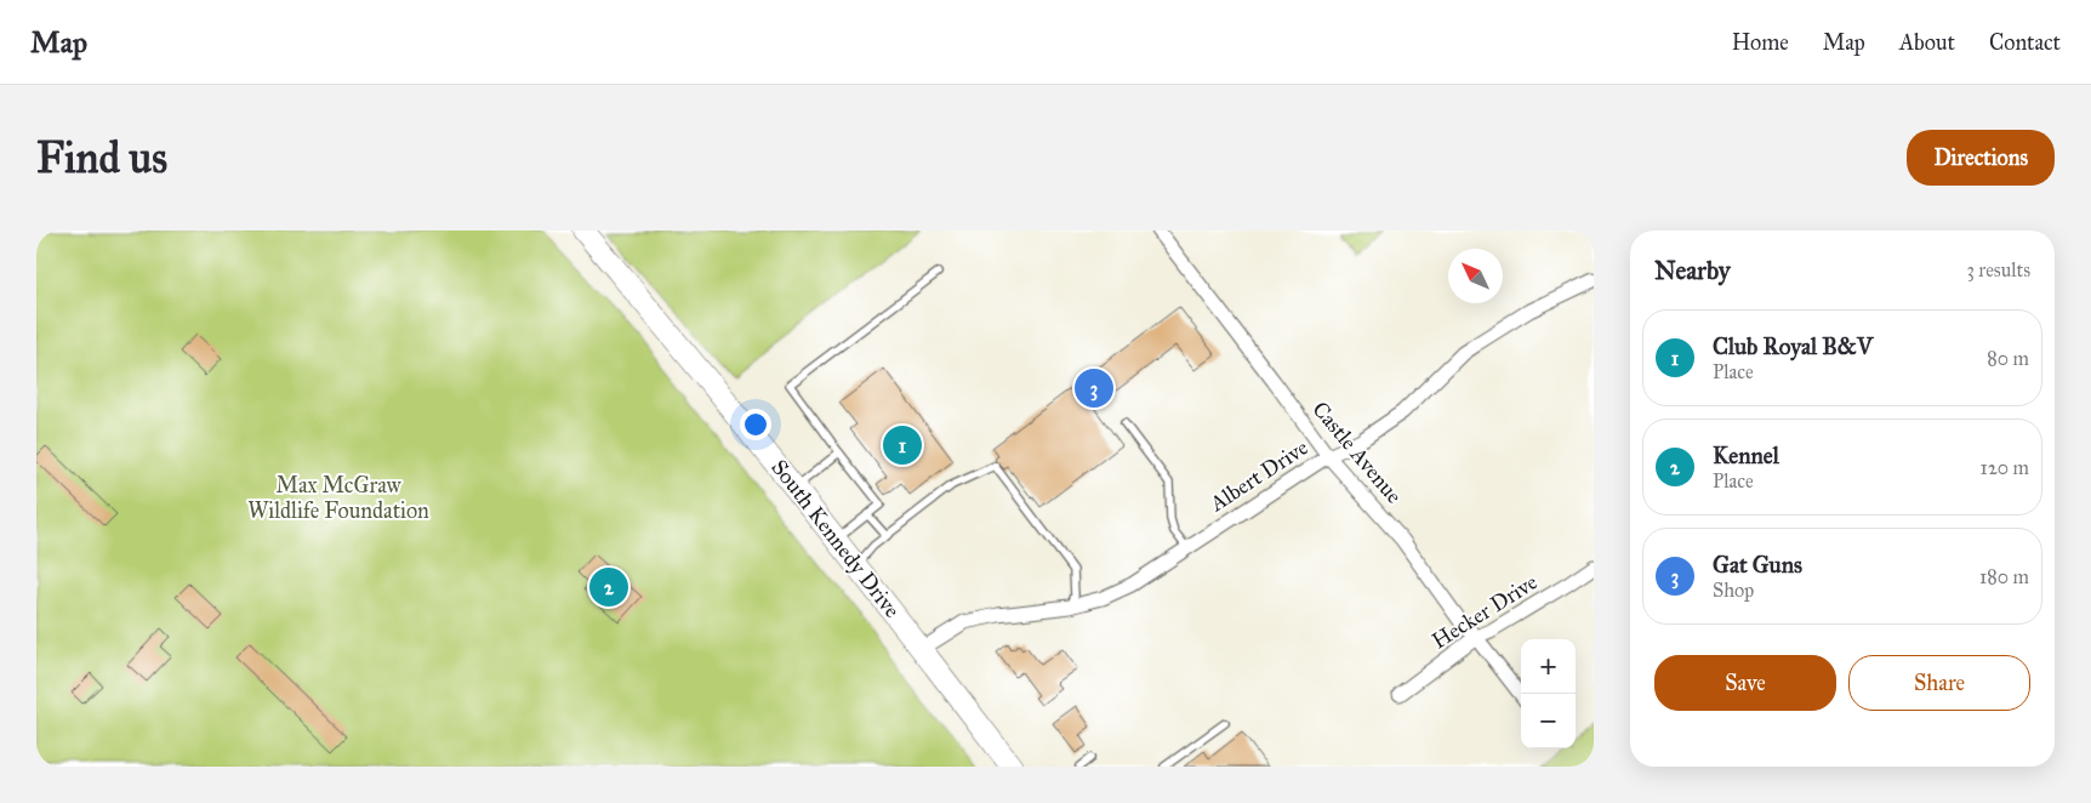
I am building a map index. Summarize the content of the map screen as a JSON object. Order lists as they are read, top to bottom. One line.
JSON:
{"streets":{"main road":["South Kennedy Drive"],"street":["Castle Avenue","Albert Drive","Hecker Drive"]},"crossings":[["Castle Avenue","Albert Drive"],["Castle Avenue","Hecker Drive"],["Albert Drive","South Kennedy Drive"]],"parks":["Max McGraw Wildlife Foundation"],"north":"top left","page":{"header":"Map","nav":["Home","Map","About","Contact"],"buttons":["Directions",["Save","Share"]],"title":"Find us","heading":["Nearby","3 results"],"list":[{"mark":"1","name":"Club Royal B&V","note":"Place","value":"80 m"},{"mark":"2","name":"Kennel","note":"Place","value":"120 m"},{"mark":"3","name":"Gat Guns","note":"Shop","value":"180 m"}],"pins":["3","1","2"],"map_buttons":["+","−"]}}
